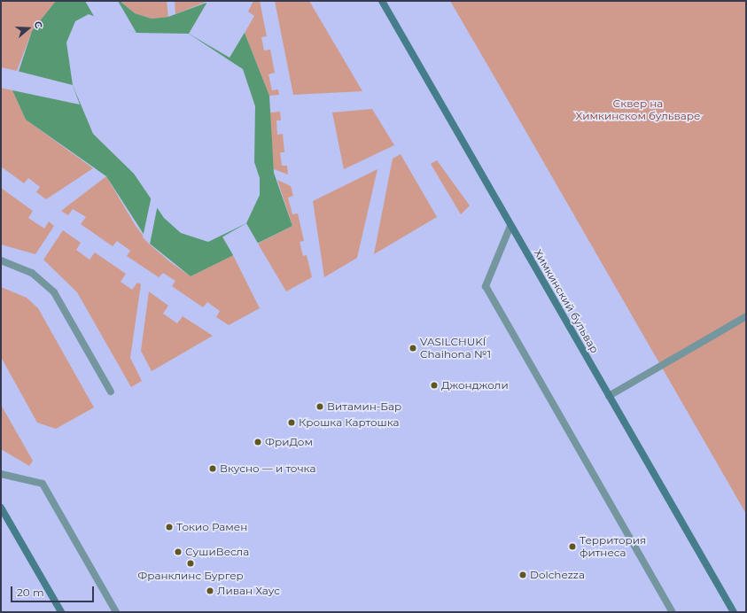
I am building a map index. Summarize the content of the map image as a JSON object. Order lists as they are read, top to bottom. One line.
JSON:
{"streets":{"main road":["Химкинский бульвар"]},"parks":["Сквер на Химкинском бульваре"],"places":["VASILCHUKÍ Chaihona №1","Джонджоли","Витамин-Бар","Крошка Картошка","ФриДом","Вкусно — и точка","Токио Рамен","Территория фитнеса","СушиВесла","Франклинс Бургер","Dolchezza","Ливан Хаус"],"scale_bar":"20 m","north":"right"}
